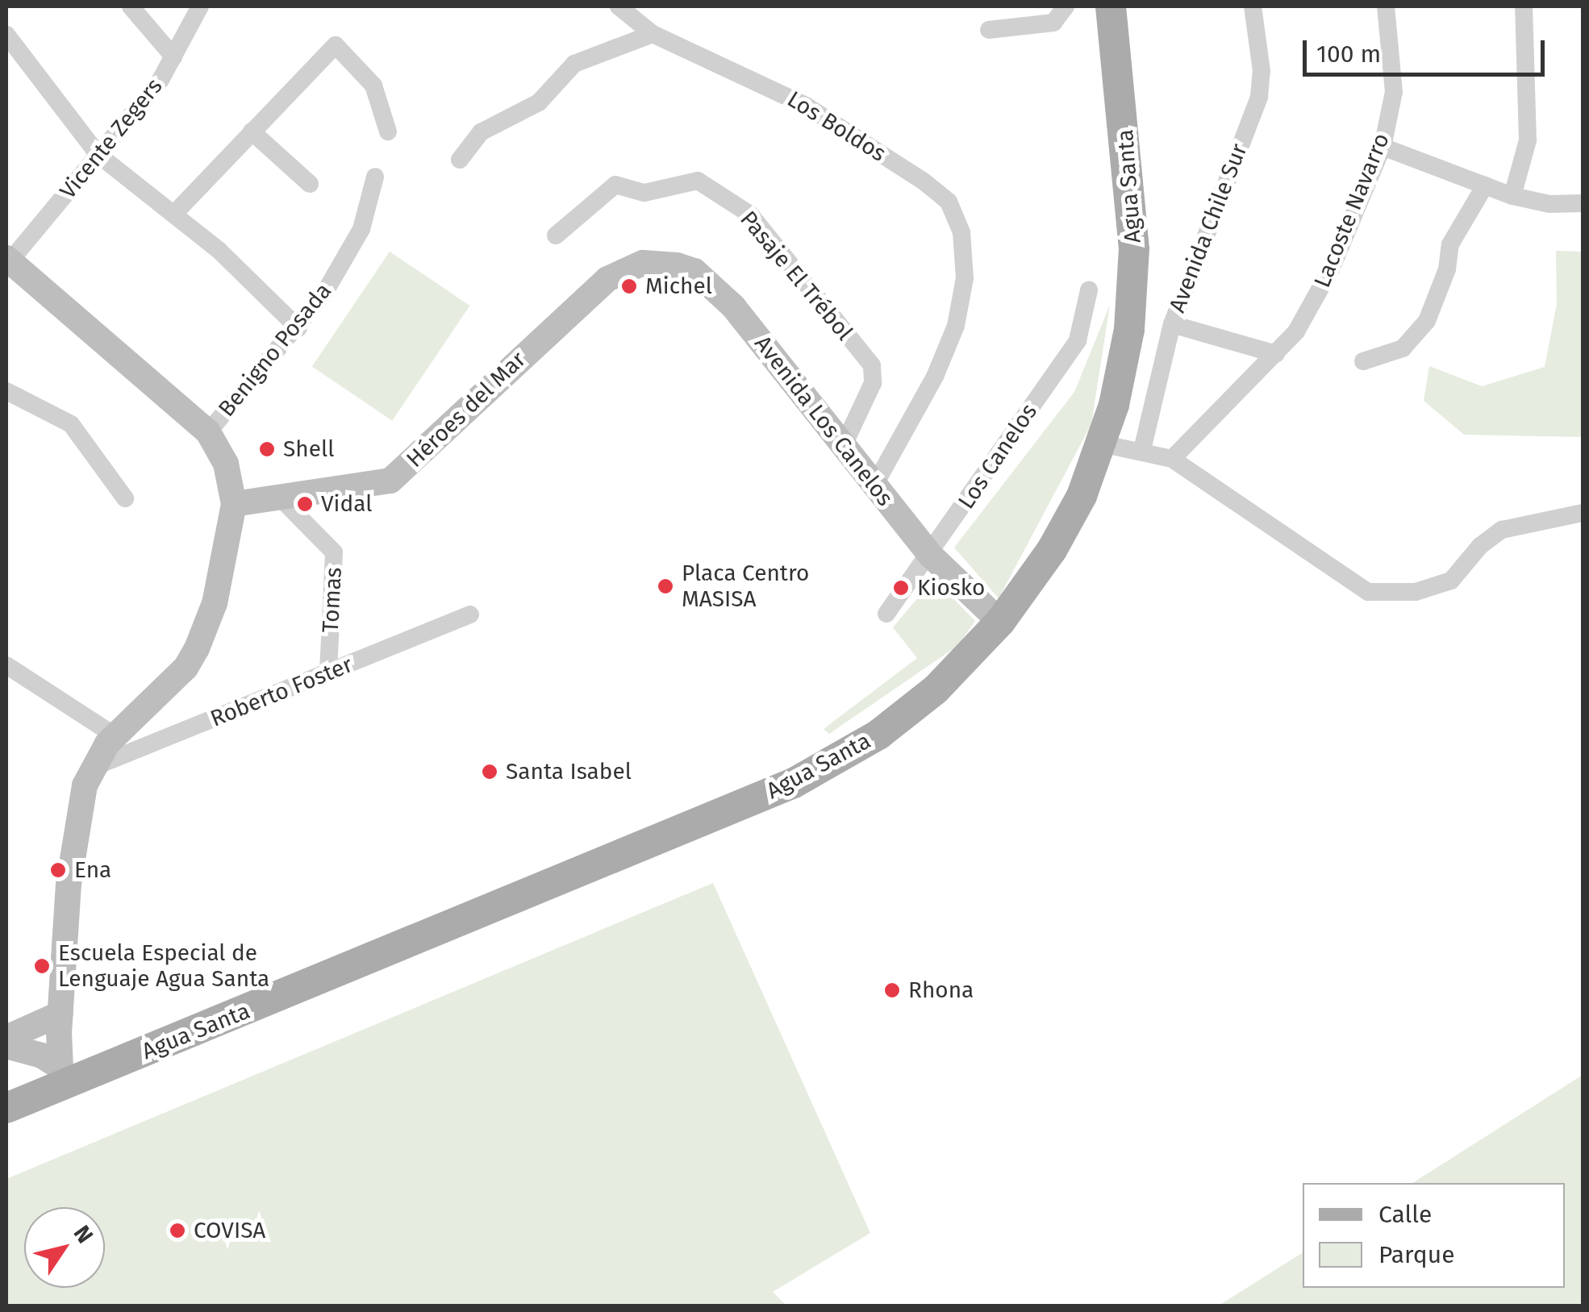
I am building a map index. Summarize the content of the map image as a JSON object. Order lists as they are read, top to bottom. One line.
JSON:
{"streets":{"main road":["Agua Santa"],"street":["Los Boldos","Vicente Zegers","Lacoste Navarro","Avenida Chile Sur","Pasaje El Trébol","Benigno Posada","Héroes del Mar","Avenida Los Canelos","Los Canelos","Tomas","Roberto Foster"]},"crossings":[["Los Boldos","Avenida Los Canelos"],["Agua Santa","Avenida Los Canelos"],["Pasaje El Trébol","Avenida Los Canelos"],["Héroes del Mar","Avenida Los Canelos"],["Héroes del Mar","Tomas"],["Avenida Los Canelos","Los Canelos"],["Tomas","Roberto Foster"]],"places":["Michel","Shell","Vidal","Placa Centro MASISA","Kiosko","Santa Isabel","Ena","Escuela Especial de Lenguaje Agua Santa","Rhona","COVISA"],"legend":["Calle","Parque"],"scale_bar":"100 m","north":"top right"}
